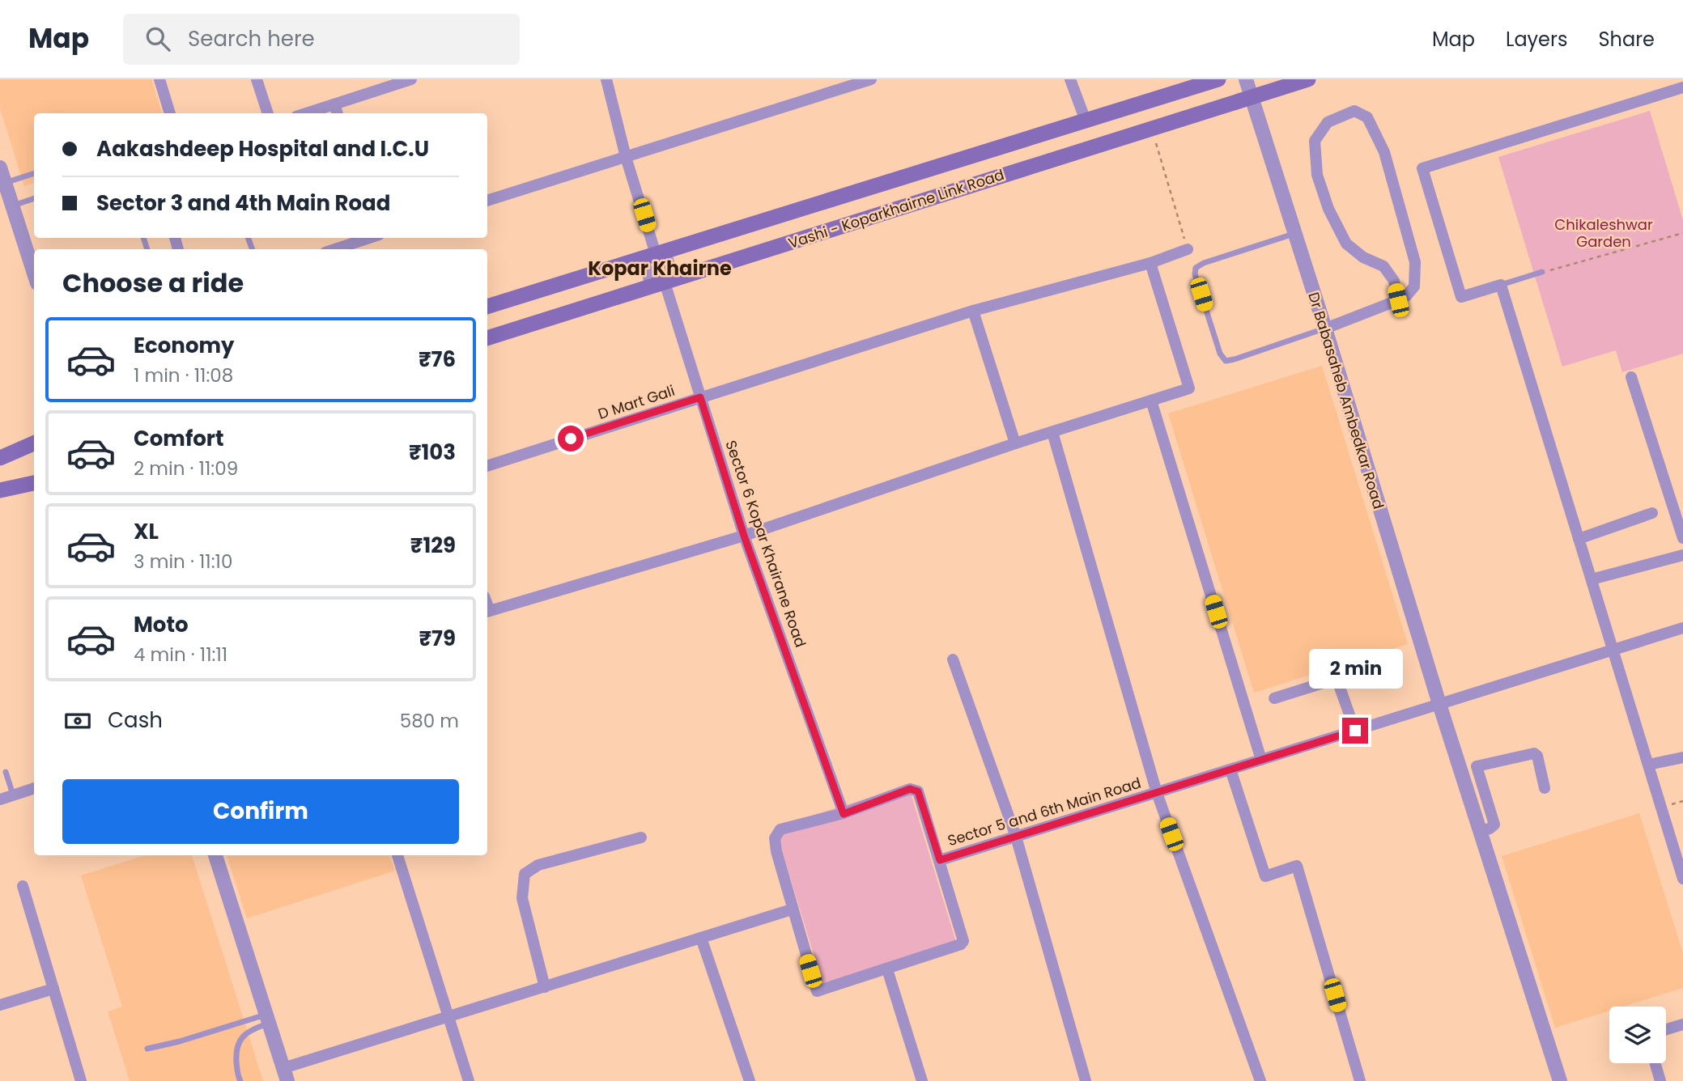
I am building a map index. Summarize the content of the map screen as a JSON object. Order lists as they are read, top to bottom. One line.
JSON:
{"streets":{"main road":["Vashi - Koparkhairne Link Road"],"street":["Dr Babasaheb Ambedkar Road","D Mart Gali","Sector 6 Kopar Khairane Road","Sector 5 and 6th Main Road"]},"crossings":[["Vashi - Koparkhairne Link Road","Dr Babasaheb Ambedkar Road"],["Vashi - Koparkhairne Link Road","Sector 6 Kopar Khairane Road"],["Dr Babasaheb Ambedkar Road","Sector 5 and 6th Main Road"],["D Mart Gali","Sector 6 Kopar Khairane Road"]],"districts":["Kopar Khairne"],"parks":["Chikaleshwar Garden"],"page":{"header":"Map","search":"Search here","nav":["Map","Layers","Share"],"banner":["Aakashdeep Hospital and I.C.U","Sector 3 and 4th Main Road"],"heading":"Choose a ride","list":[{"name":"Economy","note":"1 min · 11:08","value":"₹76"},{"name":"Comfort","note":"2 min · 11:09","value":"₹103"},{"name":"XL","note":"3 min · 11:10","value":"₹129"},{"name":"Moto","note":"4 min · 11:11","value":"₹79"}],"bubble":"2 min","pay":["Cash","580 m"],"buttons":"Confirm"}}
